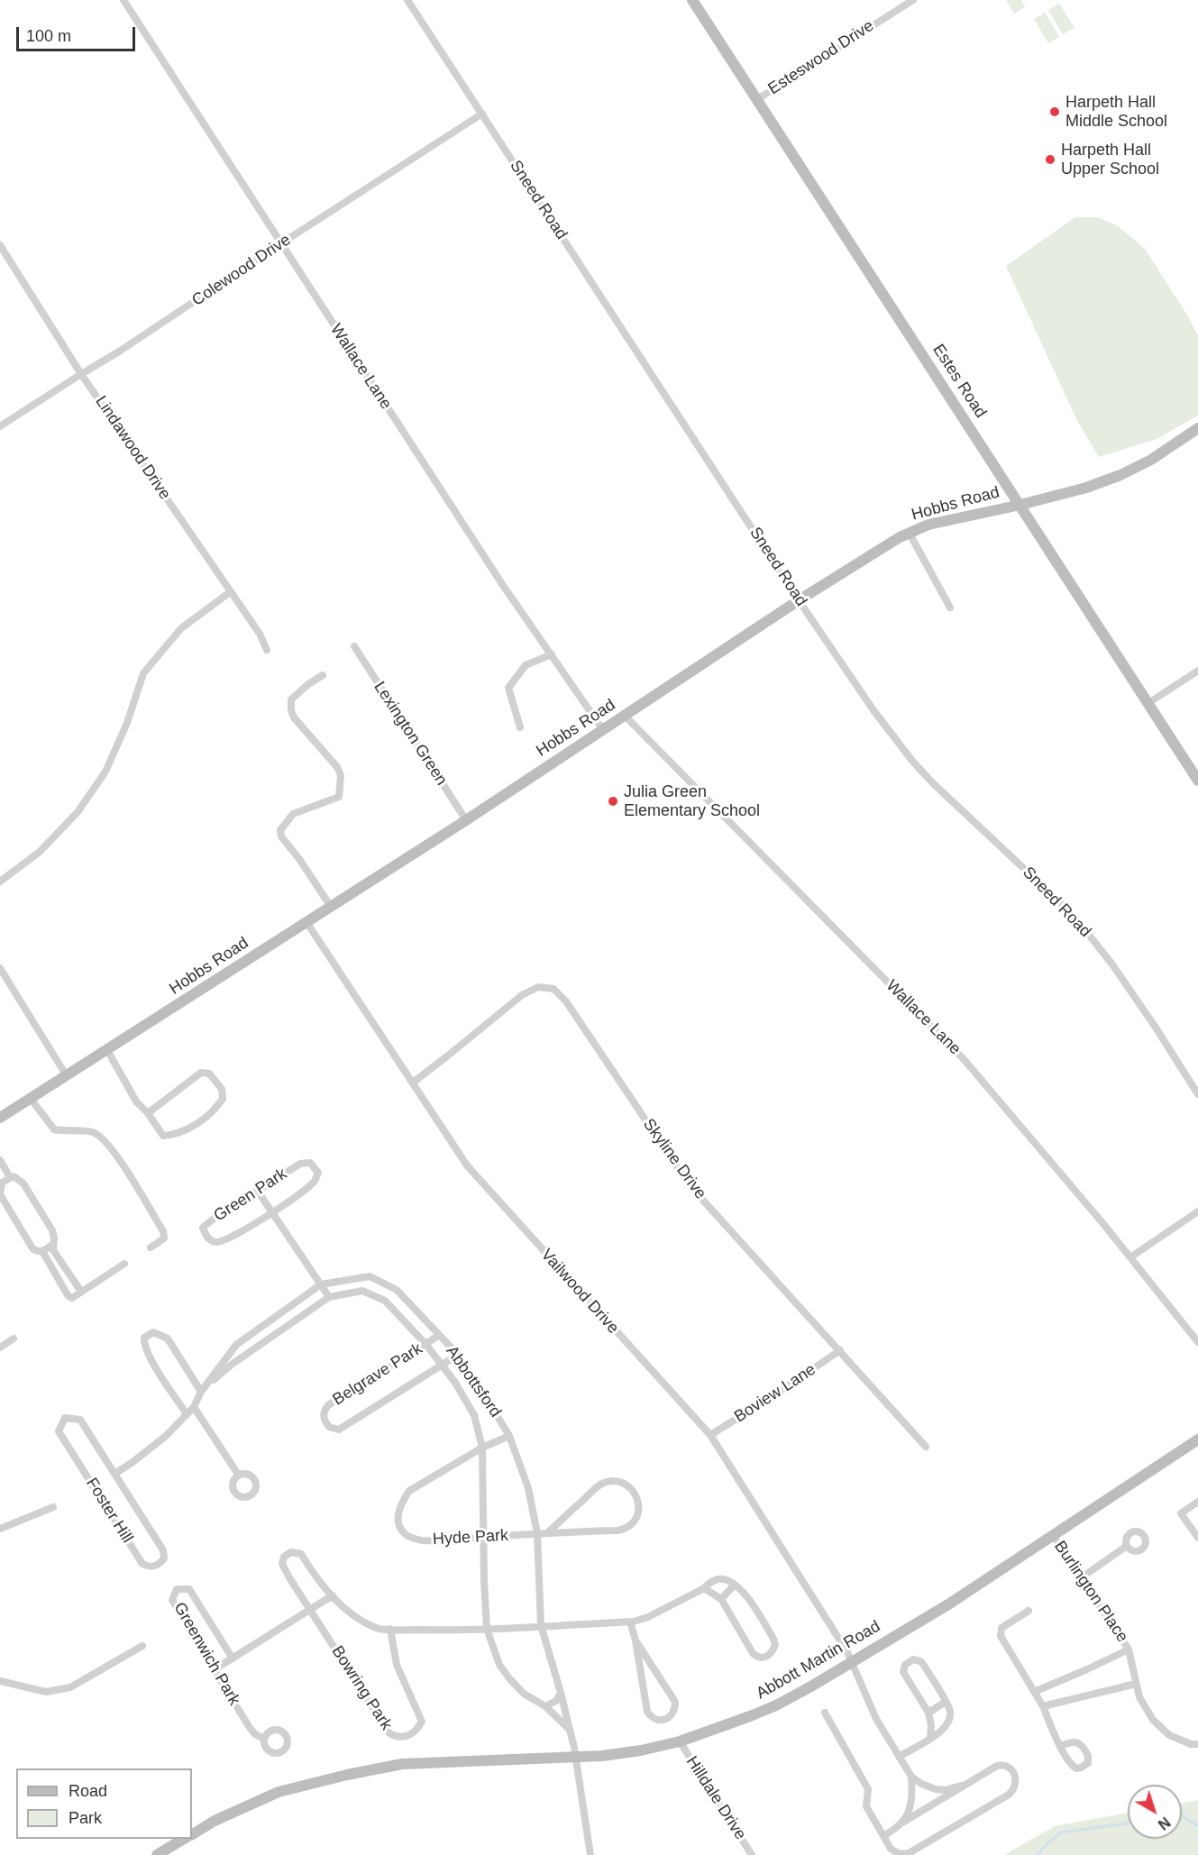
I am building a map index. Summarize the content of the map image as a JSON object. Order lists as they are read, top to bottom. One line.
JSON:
{"streets":{"main road":["Estes Road","Hobbs Road","Abbott Martin Road"],"street":["Esteswood Drive","Sneed Road","Colewood Drive","Wallace Lane","Lindawood Drive","Lexington Green","Skyline Drive","Green Park","Vailwood Drive","Belgrave Park","Abbottsford","Boview Lane","Foster Hill","Hyde Park","Burlington Place","Greenwich Park","Bowring Park","Hilldale Drive"]},"crossings":[["Esteswood Drive","Estes Road"],["Sneed Road","Colewood Drive"],["Sneed Road","Hobbs Road"],["Colewood Drive","Wallace Lane"],["Colewood Drive","Lindawood Drive"],["Wallace Lane","Hobbs Road"],["Estes Road","Hobbs Road"],["Hobbs Road","Lexington Green"],["Hobbs Road","Vailwood Drive"],["Skyline Drive","Vailwood Drive"],["Skyline Drive","Boview Lane"],["Vailwood Drive","Boview Lane"],["Vailwood Drive","Abbott Martin Road"],["Belgrave Park","Abbottsford"],["Abbottsford","Foster Hill"],["Abbottsford","Hyde Park"],["Abbottsford","Abbott Martin Road"],["Abbottsford","Bowring Park"],["Burlington Place","Abbott Martin Road"],["Abbott Martin Road","Hilldale Drive"]],"places":["Harpeth Hall Middle School","Harpeth Hall Upper School","Julia Green Elementary School"],"legend":["Road","Park"],"scale_bar":"100 m","north":"bottom right"}
